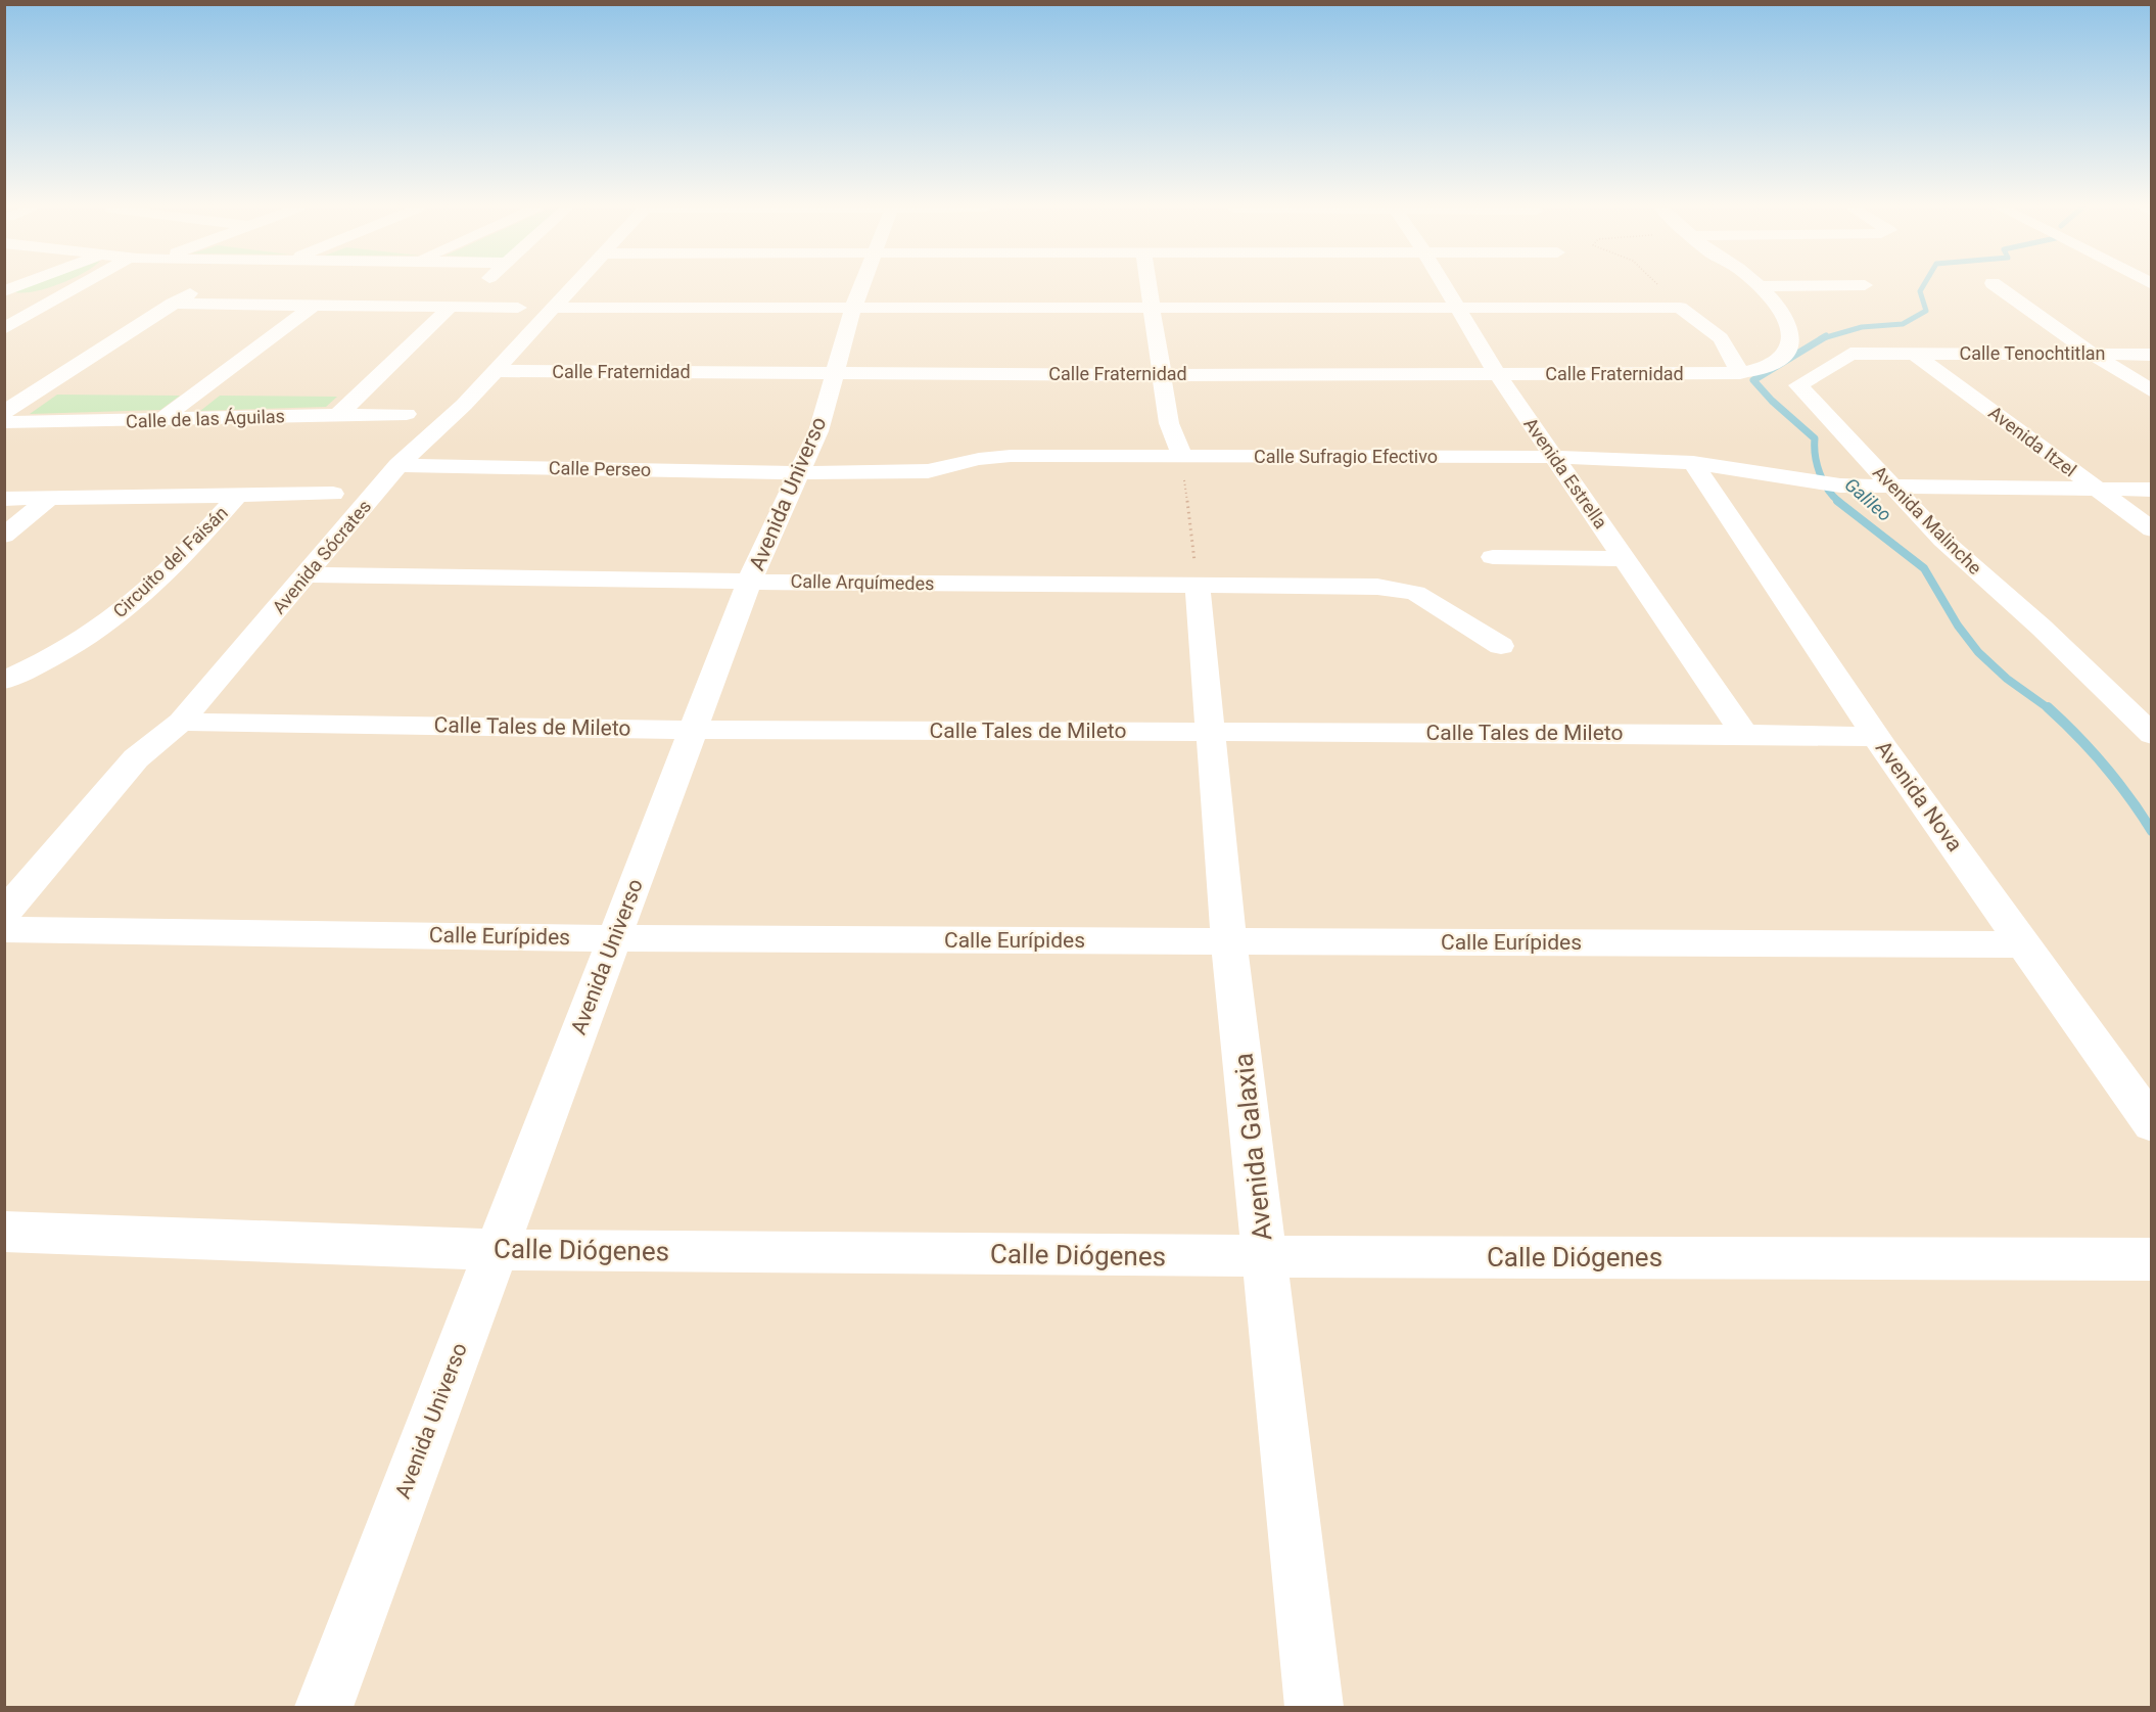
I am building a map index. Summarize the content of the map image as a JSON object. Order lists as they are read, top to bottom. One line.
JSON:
{"streets":{"street":["Calle Tenochtitlan","Calle Fraternidad","Calle de las Águilas","Avenida Itzel","Calle Sufragio Efectivo","Calle Perseo","Avenida Estrella","Avenida Universo","Avenida Malinche","Avenida Sócrates","Circuito del Faisán","Calle Arquímedes","Calle Tales de Mileto","Avenida Nova","Calle Eurípides","Avenida Galaxia","Calle Diógenes"]},"crossings":[["Calle Tenochtitlan","Avenida Itzel"],["Calle Fraternidad","Avenida Estrella"],["Calle Fraternidad","Avenida Universo"],["Calle Fraternidad","Avenida Sócrates"],["Avenida Itzel","Calle Sufragio Efectivo"],["Calle Sufragio Efectivo","Calle Perseo"],["Calle Sufragio Efectivo","Avenida Estrella"],["Calle Sufragio Efectivo","Avenida Universo"],["Calle Sufragio Efectivo","Avenida Malinche"],["Calle Sufragio Efectivo","Avenida Nova"],["Calle Perseo","Avenida Universo"],["Calle Perseo","Avenida Sócrates"],["Avenida Estrella","Calle Tales de Mileto"],["Avenida Universo","Calle Arquímedes"],["Avenida Universo","Calle Tales de Mileto"],["Avenida Universo","Calle Eurípides"],["Avenida Universo","Calle Diógenes"],["Avenida Sócrates","Calle Arquímedes"],["Avenida Sócrates","Calle Tales de Mileto"],["Calle Arquímedes","Avenida Galaxia"],["Calle Tales de Mileto","Avenida Nova"],["Calle Tales de Mileto","Avenida Galaxia"],["Avenida Nova","Calle Eurípides"],["Calle Eurípides","Avenida Galaxia"],["Avenida Galaxia","Calle Diógenes"]],"water":["Galileo"]}
